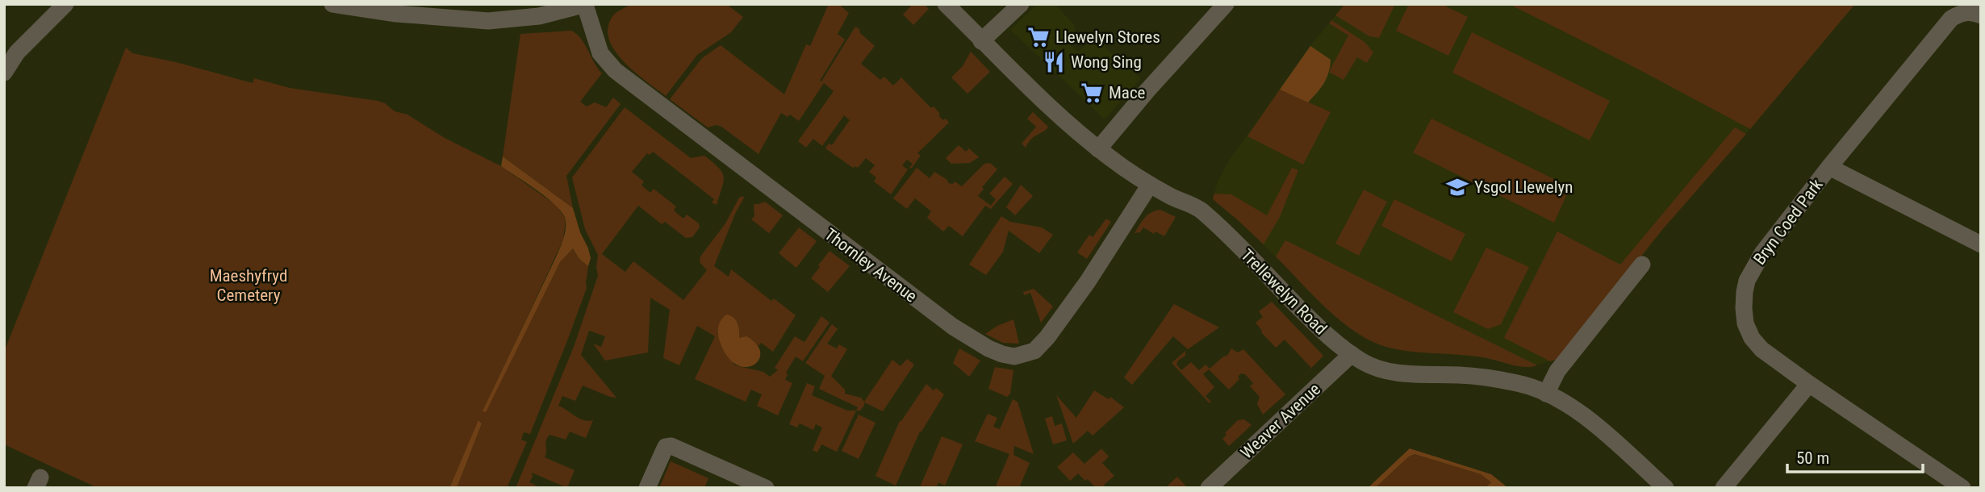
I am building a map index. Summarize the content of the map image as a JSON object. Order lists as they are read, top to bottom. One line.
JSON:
{"streets":{"street":["Bryn Coed Park","Thornley Avenue","Trellewelyn Road","Weaver Avenue"]},"crossings":[["Thornley Avenue","Trellewelyn Road"],["Trellewelyn Road","Weaver Avenue"]],"parks":["Maeshyfryd Cemetery"],"places":{"supermarket":["Llewelyn Stores","Mace"],"restaurant":["Wong Sing"],"school or university":["Ysgol Llewelyn"]},"scale_bar":"50 m"}
